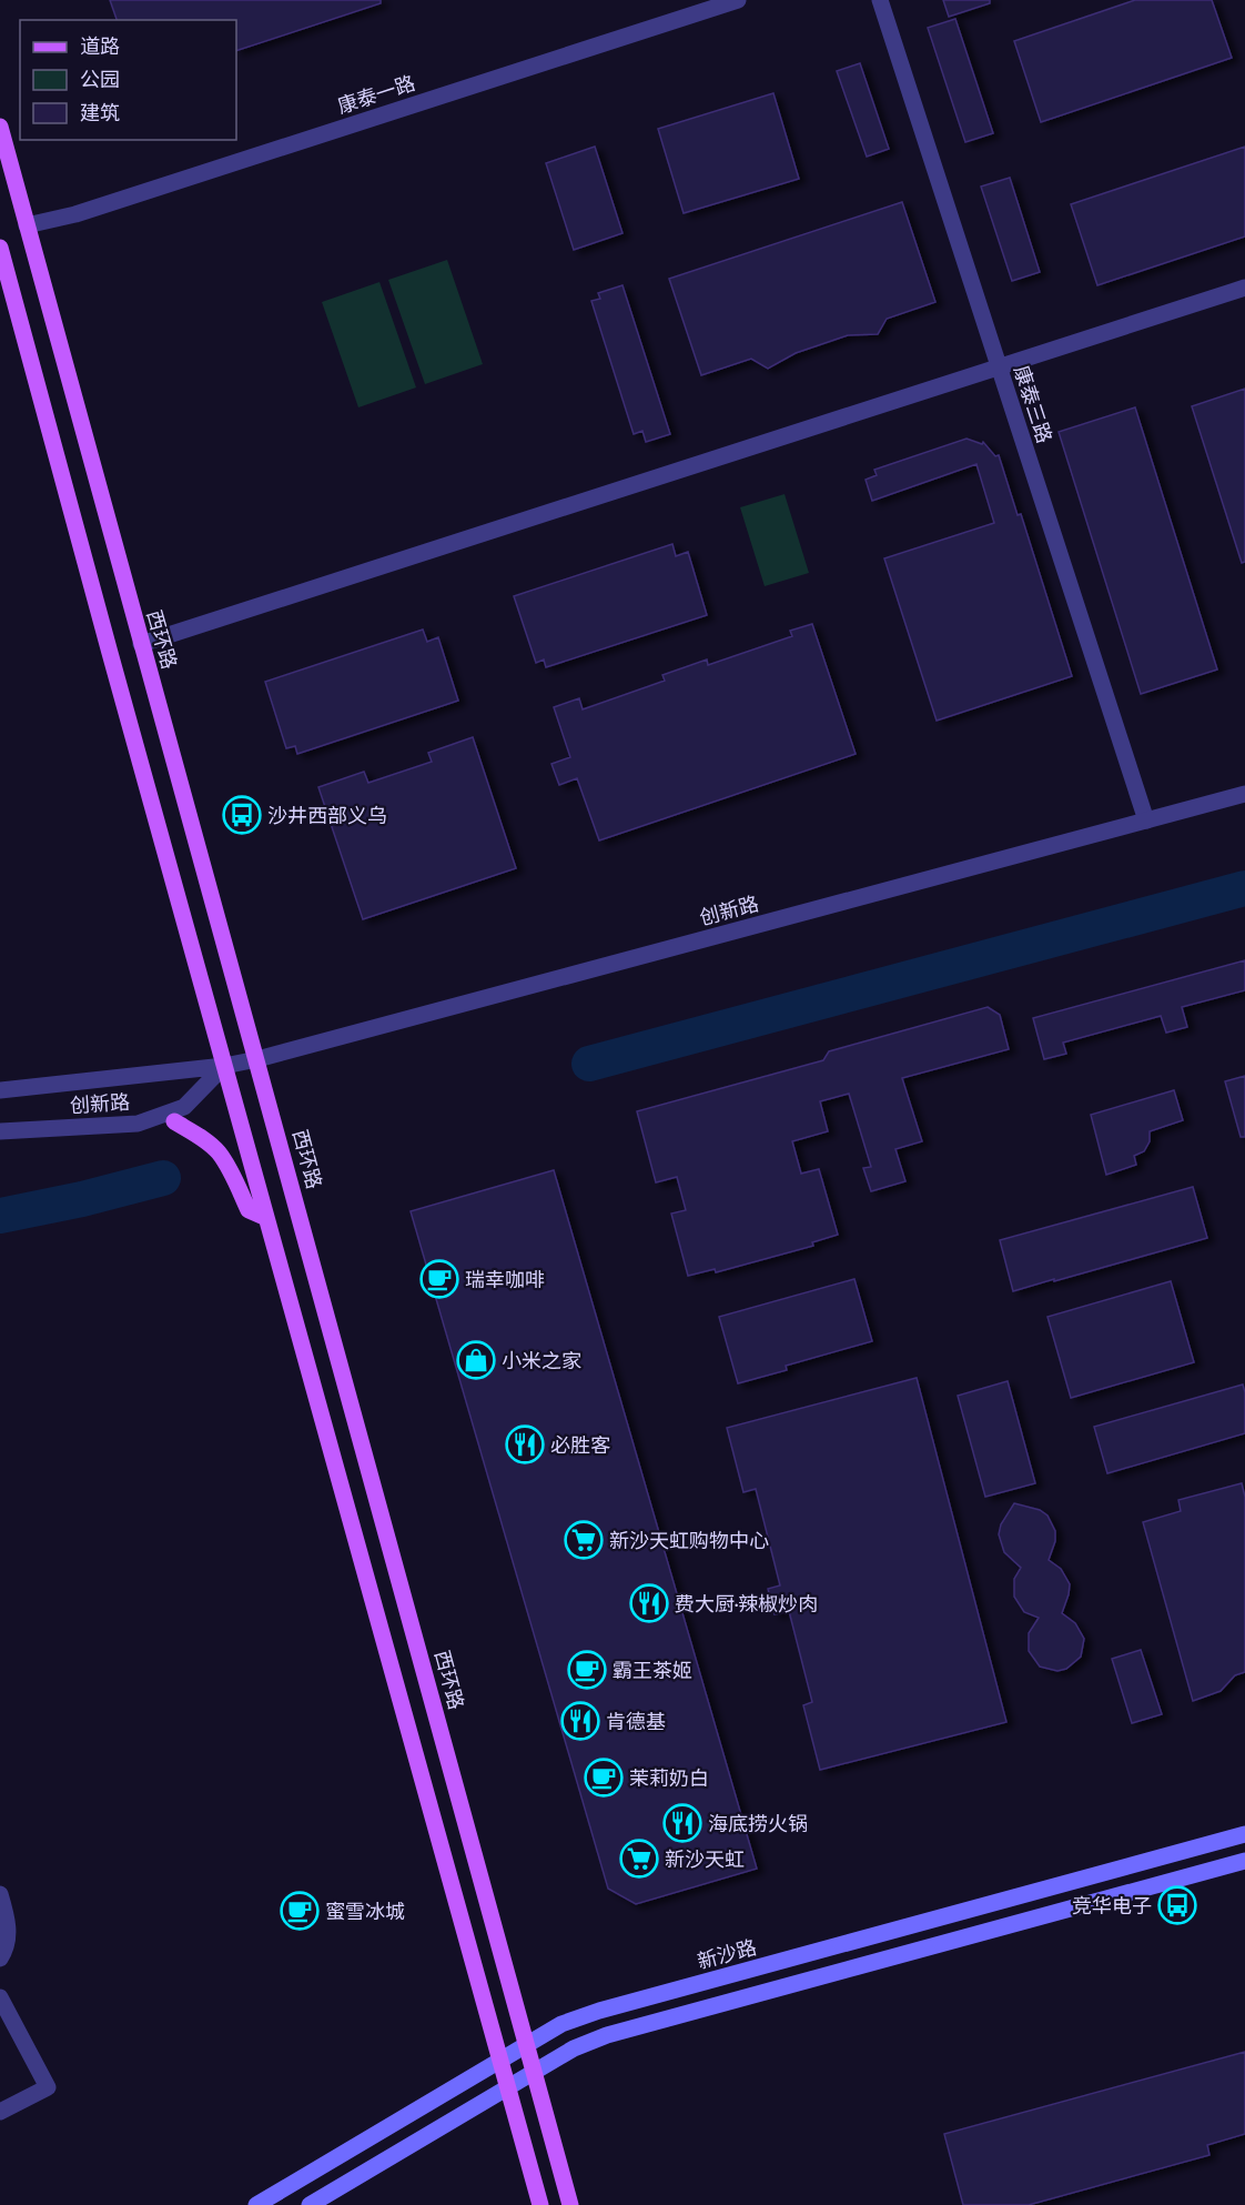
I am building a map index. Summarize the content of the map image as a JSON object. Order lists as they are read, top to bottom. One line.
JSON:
{"streets":{"main road":["西环路","新沙路"],"street":["康泰一路","康泰三路","创新路"]},"crossings":[["康泰一路","西环路"],["康泰三路","创新路"],["西环路","创新路"],["西环路","新沙路"]],"places":{"bus stop":["沙井西部义乌","竞华电子"],"cafe":["瑞幸咖啡","霸王茶姬","茉莉奶白","蜜雪冰城"],"shop":["小米之家"],"restaurant":["必胜客","费大厨·辣椒炒肉","肯德基","海底捞火锅"],"supermarket":["新沙天虹购物中心","新沙天虹"]},"legend":["道路","公园","建筑"]}
